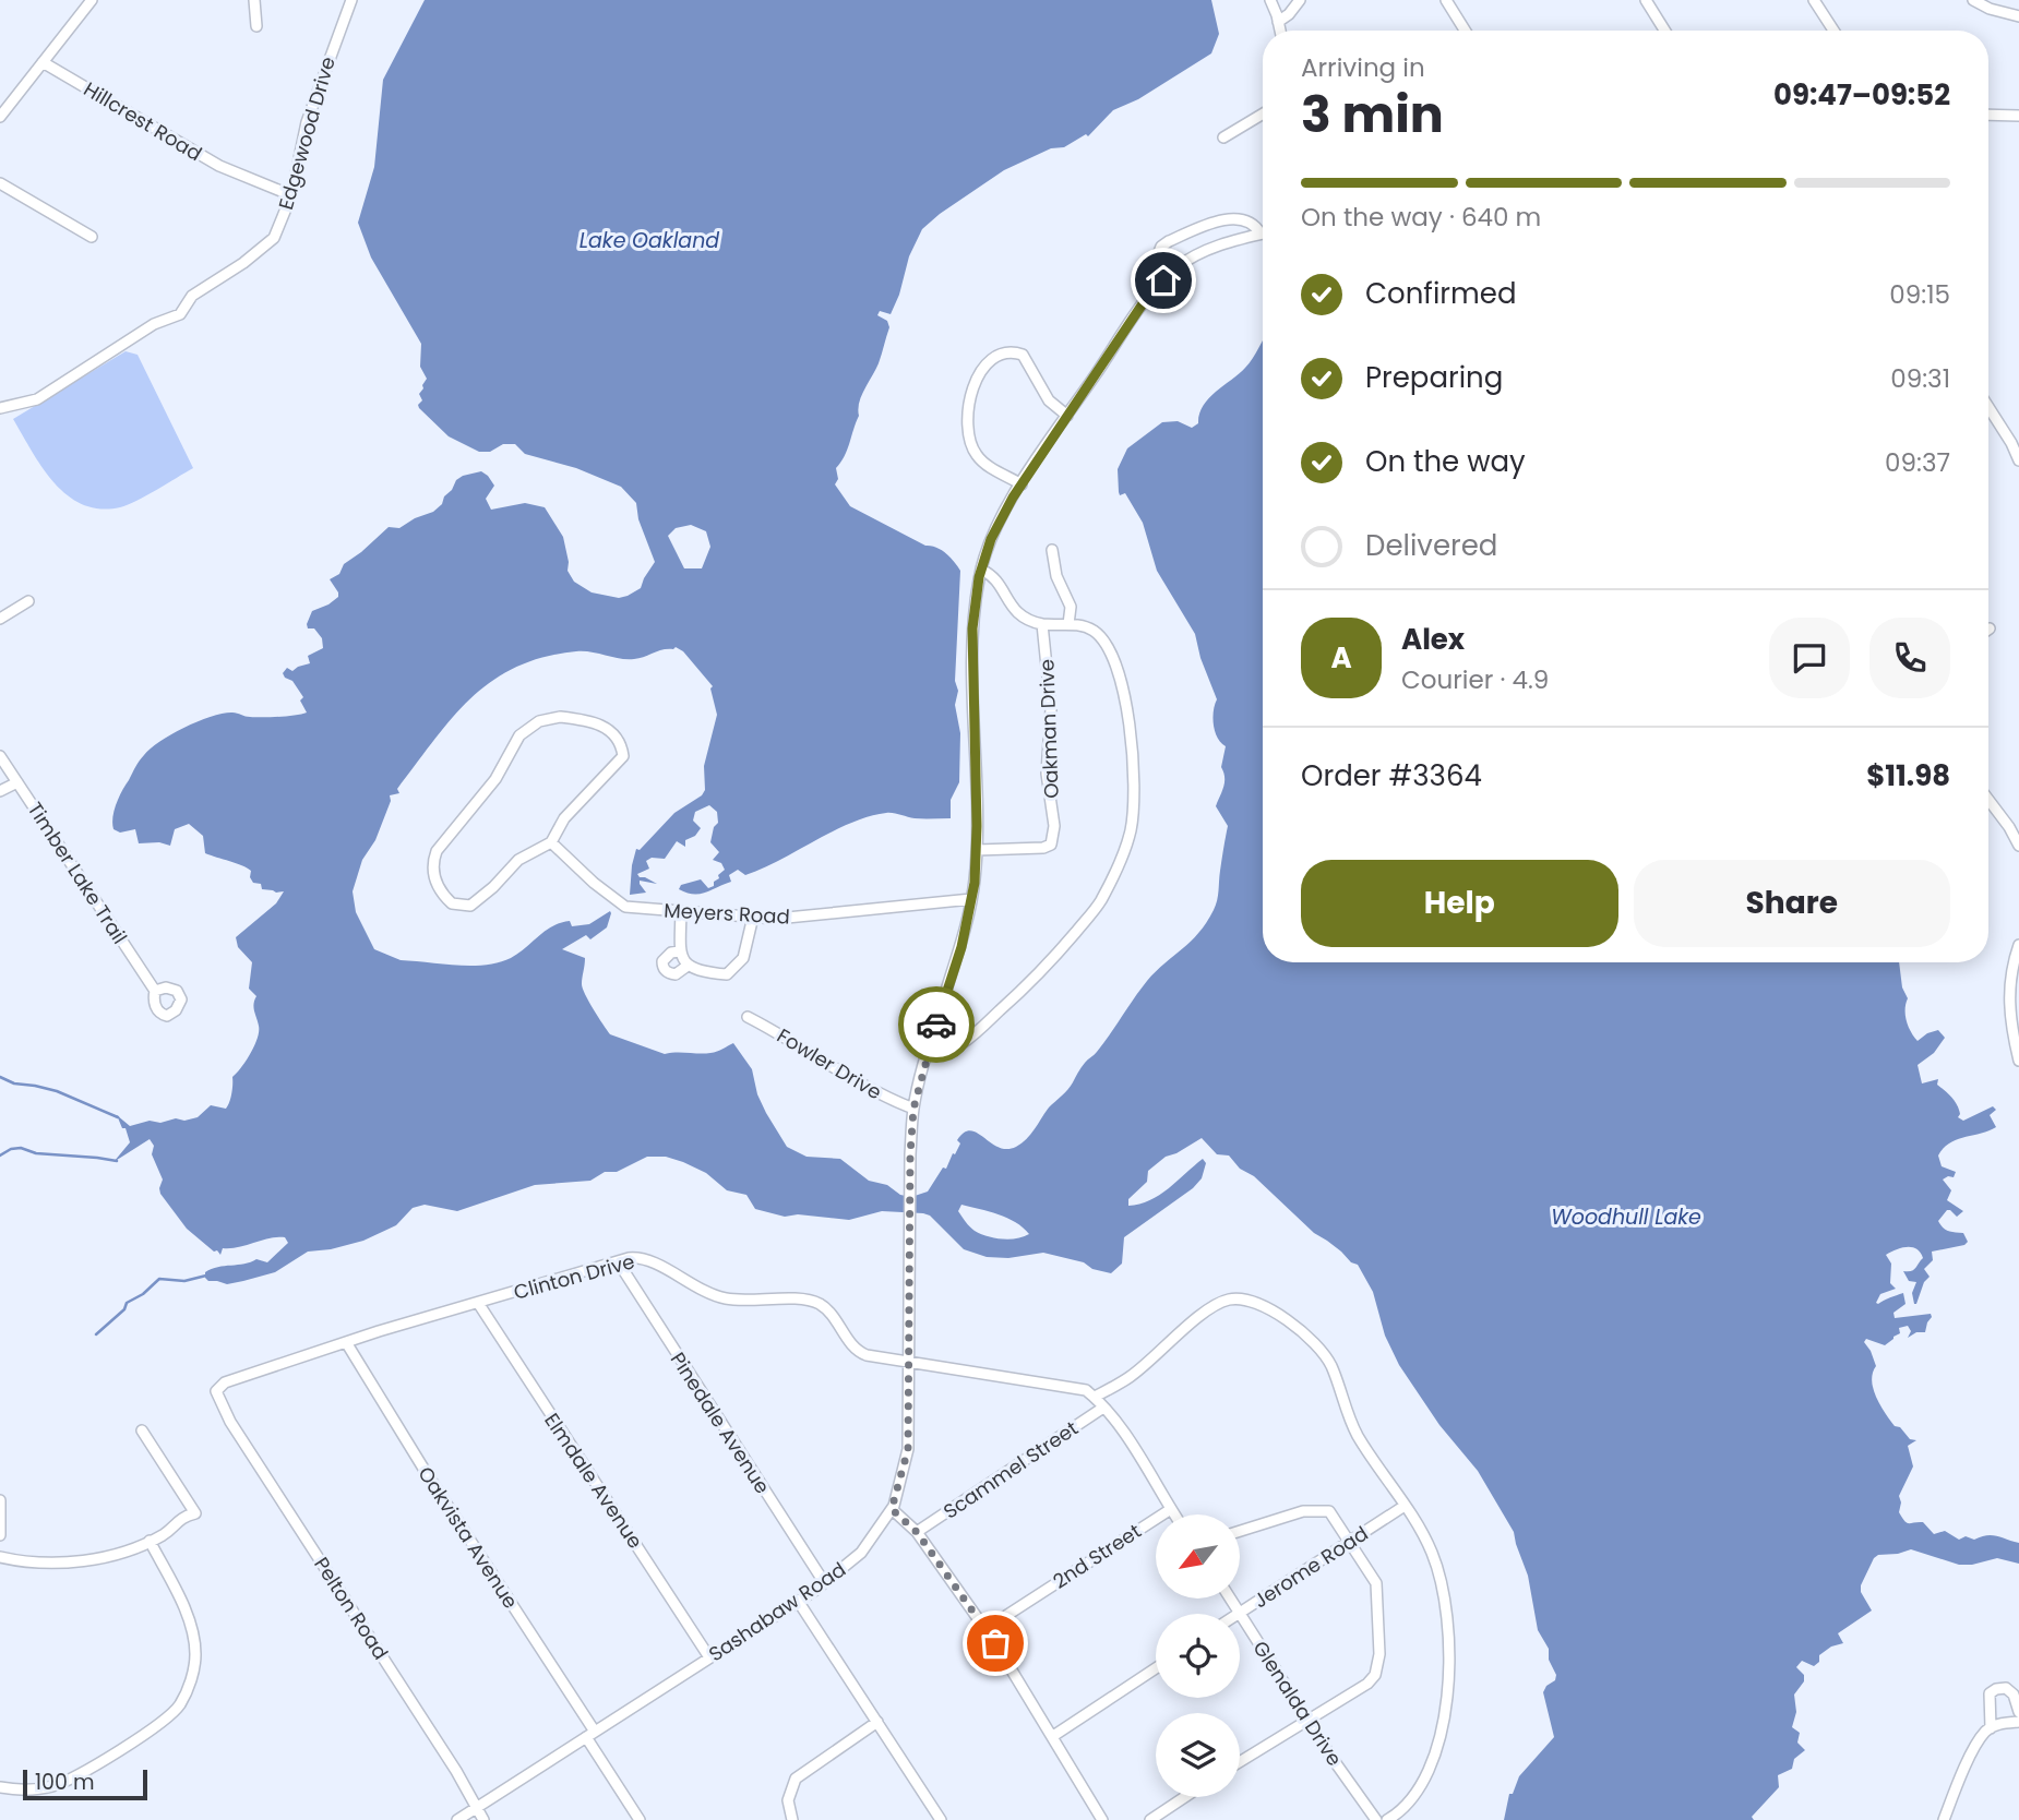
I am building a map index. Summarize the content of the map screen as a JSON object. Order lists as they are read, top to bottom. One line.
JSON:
{"streets":{"street":["Hillcrest Road","Edgewood Drive","Oakman Drive","Timber Lake Trail","Meyers Road","Fowler Drive","Clinton Drive","Pinedale Avenue","Scammel Street","Elmdale Avenue","Oakvista Avenue","2nd Street","Jerome Road","Pelton Road","Sashabaw Road","Glenalda Drive"]},"crossings":[["Hillcrest Road","Edgewood Drive"],["Oakman Drive","Sashabaw Road"],["Meyers Road","Sashabaw Road"],["Fowler Drive","Sashabaw Road"],["Clinton Drive","Pinedale Avenue"],["Clinton Drive","Elmdale Avenue"],["Clinton Drive","Oakvista Avenue"],["Clinton Drive","Pelton Road"],["Clinton Drive","Sashabaw Road"],["Pinedale Avenue","Sashabaw Road"],["Elmdale Avenue","Sashabaw Road"],["Oakvista Avenue","Sashabaw Road"],["Jerome Road","Glenalda Drive"],["Pelton Road","Sashabaw Road"]],"water":["Lake Oakland","Woodhull Lake"],"scale_bar":"100 m","north":"bottom left","page":{"heading":["3 min","Arriving in","09:47–09:52"],"panel":["Alex","Courier · 4.9","Order #3364","$11.98"],"bar":"On the way · 640 m","list":[["Confirmed","09:15"],["Preparing","09:31"],["On the way","09:37"],"Delivered"],"round":"A","buttons":["Help","Share"],"scale":"100 m"}}
